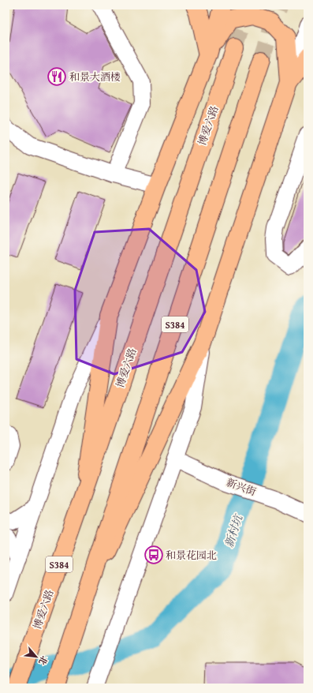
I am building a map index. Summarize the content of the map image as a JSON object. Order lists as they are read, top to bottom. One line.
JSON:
{"streets":{"main road":["博爱六路","S384"],"street":["新兴街"]},"water":["新村坑"],"places":{"restaurant":["和景大酒楼"],"bus stop":["和景花园北"]},"north":"bottom right"}
